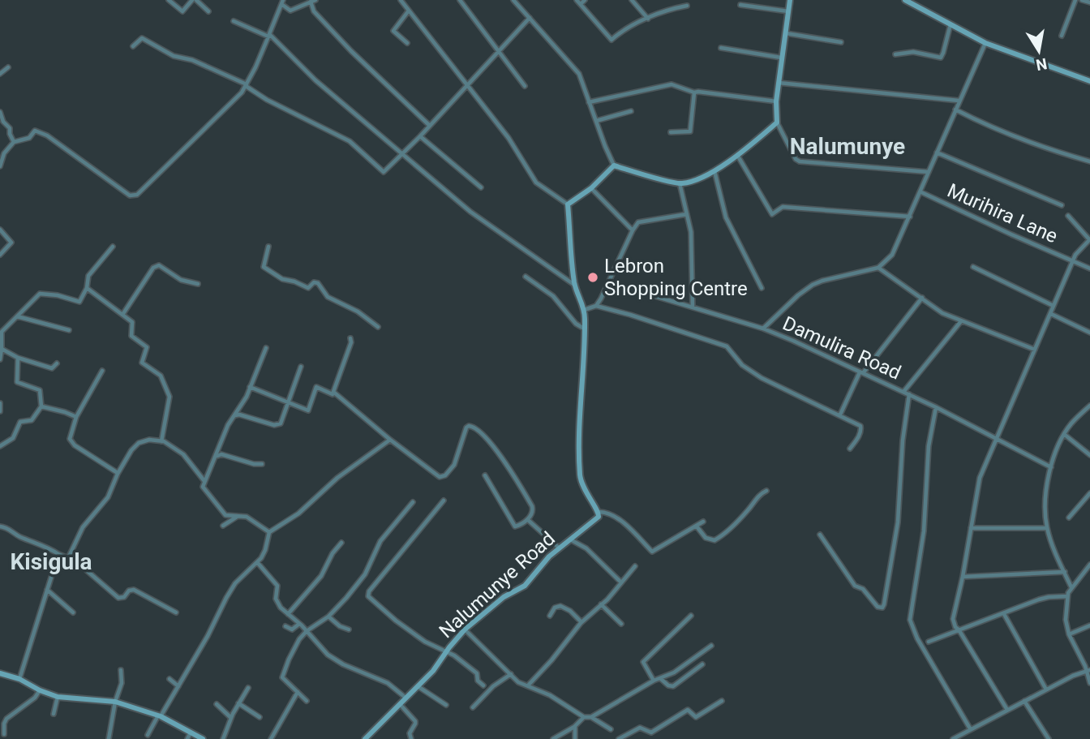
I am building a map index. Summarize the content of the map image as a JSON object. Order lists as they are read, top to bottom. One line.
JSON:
{"streets":{"street":["Murihira Lane","Damulira Road","Nalumunye Road"]},"districts":["Nalumunye","Kisigula"],"places":["Lebron Shopping Centre"],"north":"bottom"}
